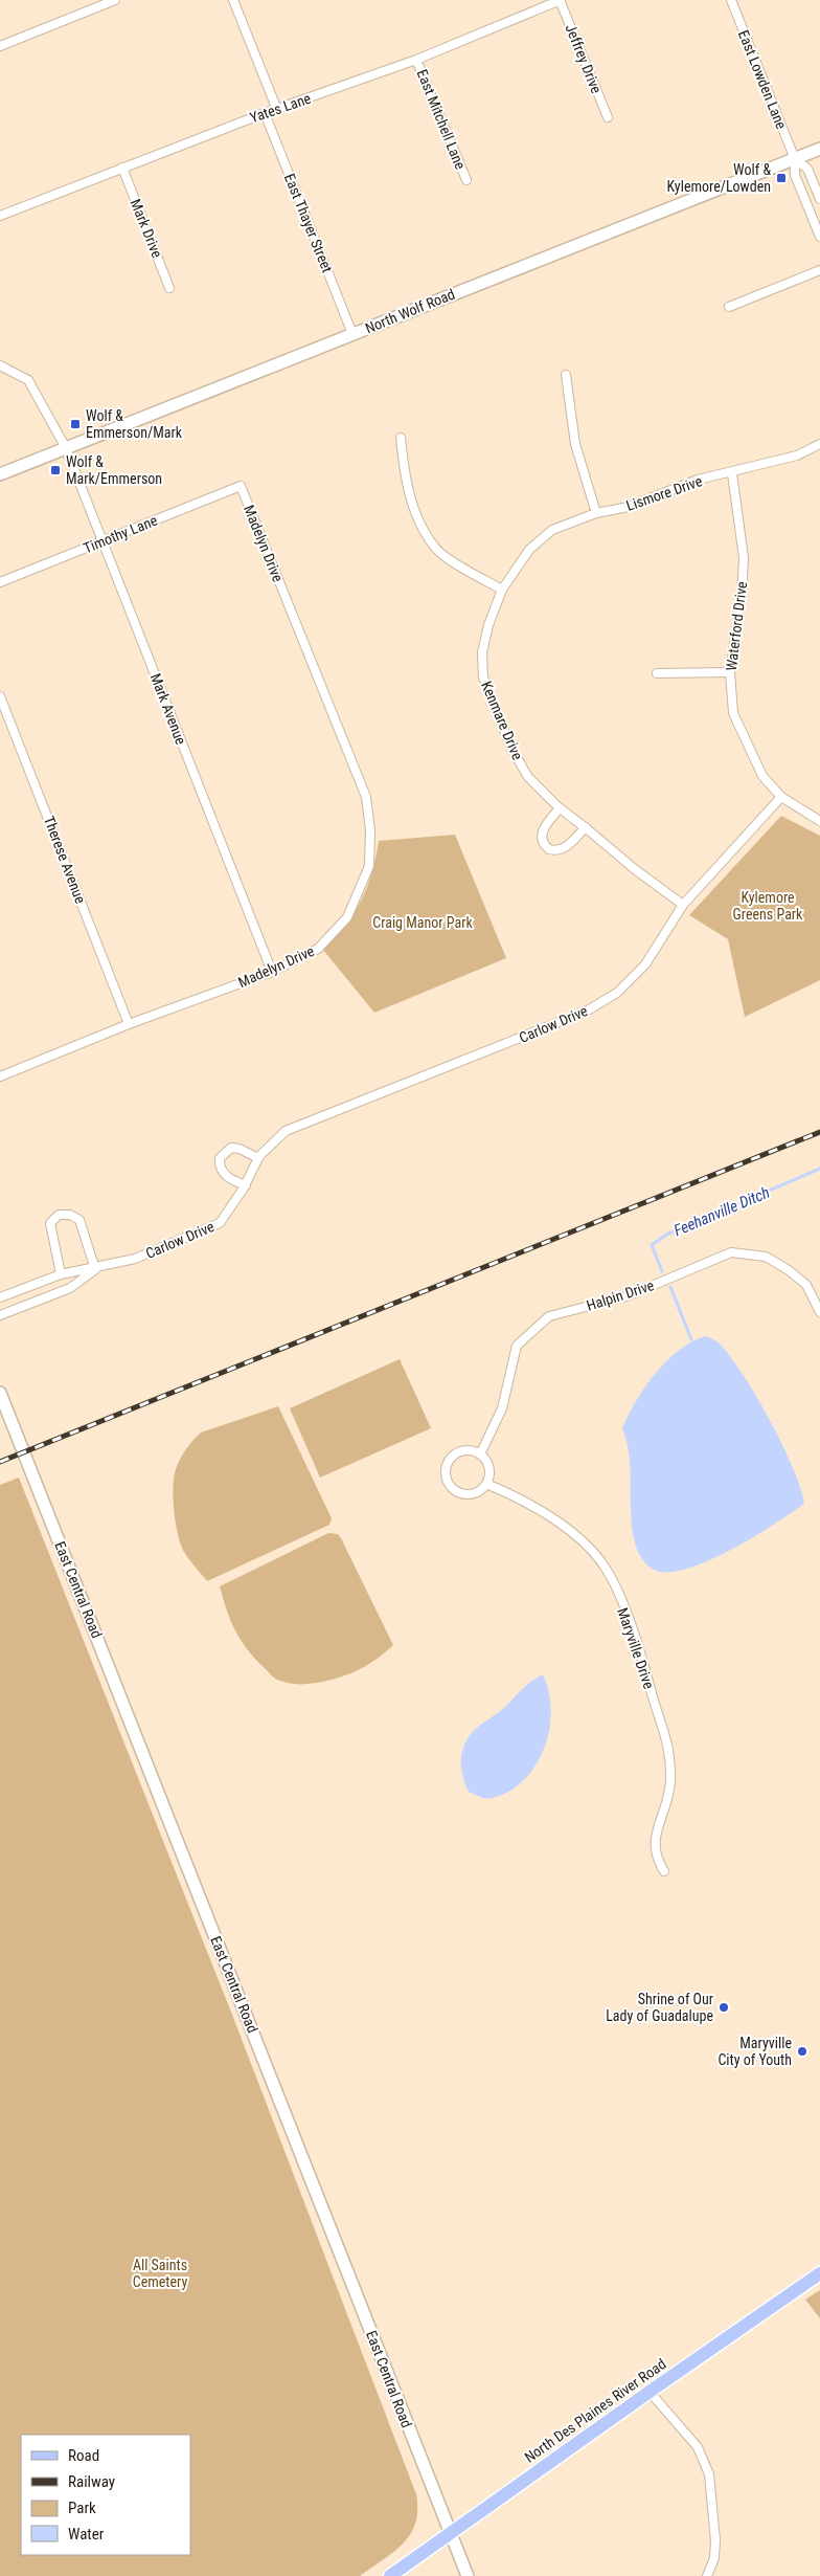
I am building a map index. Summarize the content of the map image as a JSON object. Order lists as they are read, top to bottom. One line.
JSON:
{"streets":{"main road":["North Wolf Road","East Central Road","North Des Plaines River Road"],"street":["Jeffrey Drive","East Lowden Lane","Yates Lane","East Mitchell Lane","East Thayer Street","Mark Drive","Lismore Drive","Timothy Lane","Madelyn Drive","Waterford Drive","Mark Avenue","Kenmare Drive","Therese Avenue","Carlow Drive","Halpin Drive","Maryville Drive"]},"crossings":[["Jeffrey Drive","Yates Lane"],["East Lowden Lane","North Wolf Road"],["Yates Lane","East Mitchell Lane"],["Yates Lane","East Thayer Street"],["Yates Lane","Mark Drive"],["East Thayer Street","North Wolf Road"],["North Wolf Road","Mark Avenue"],["Lismore Drive","Waterford Drive"],["Lismore Drive","Kenmare Drive"],["Timothy Lane","Madelyn Drive"],["Timothy Lane","Mark Avenue"],["Madelyn Drive","Mark Avenue"],["Madelyn Drive","Therese Avenue"],["Waterford Drive","Carlow Drive"],["Kenmare Drive","Carlow Drive"],["Halpin Drive","Maryville Drive"],["East Central Road","North Des Plaines River Road"]],"water":["Feehanville Ditch"],"parks":["Kylemore Greens Park","Craig Manor Park","All Saints Cemetery"],"places":{"transit":["Wolf & Kylemore/Lowden","Wolf & Emmerson/Mark","Wolf & Mark/Emmerson"],"other":["Shrine of Our Lady of Guadalupe","Maryville City of Youth"]},"legend":["Road","Railway","Park","Water"]}
